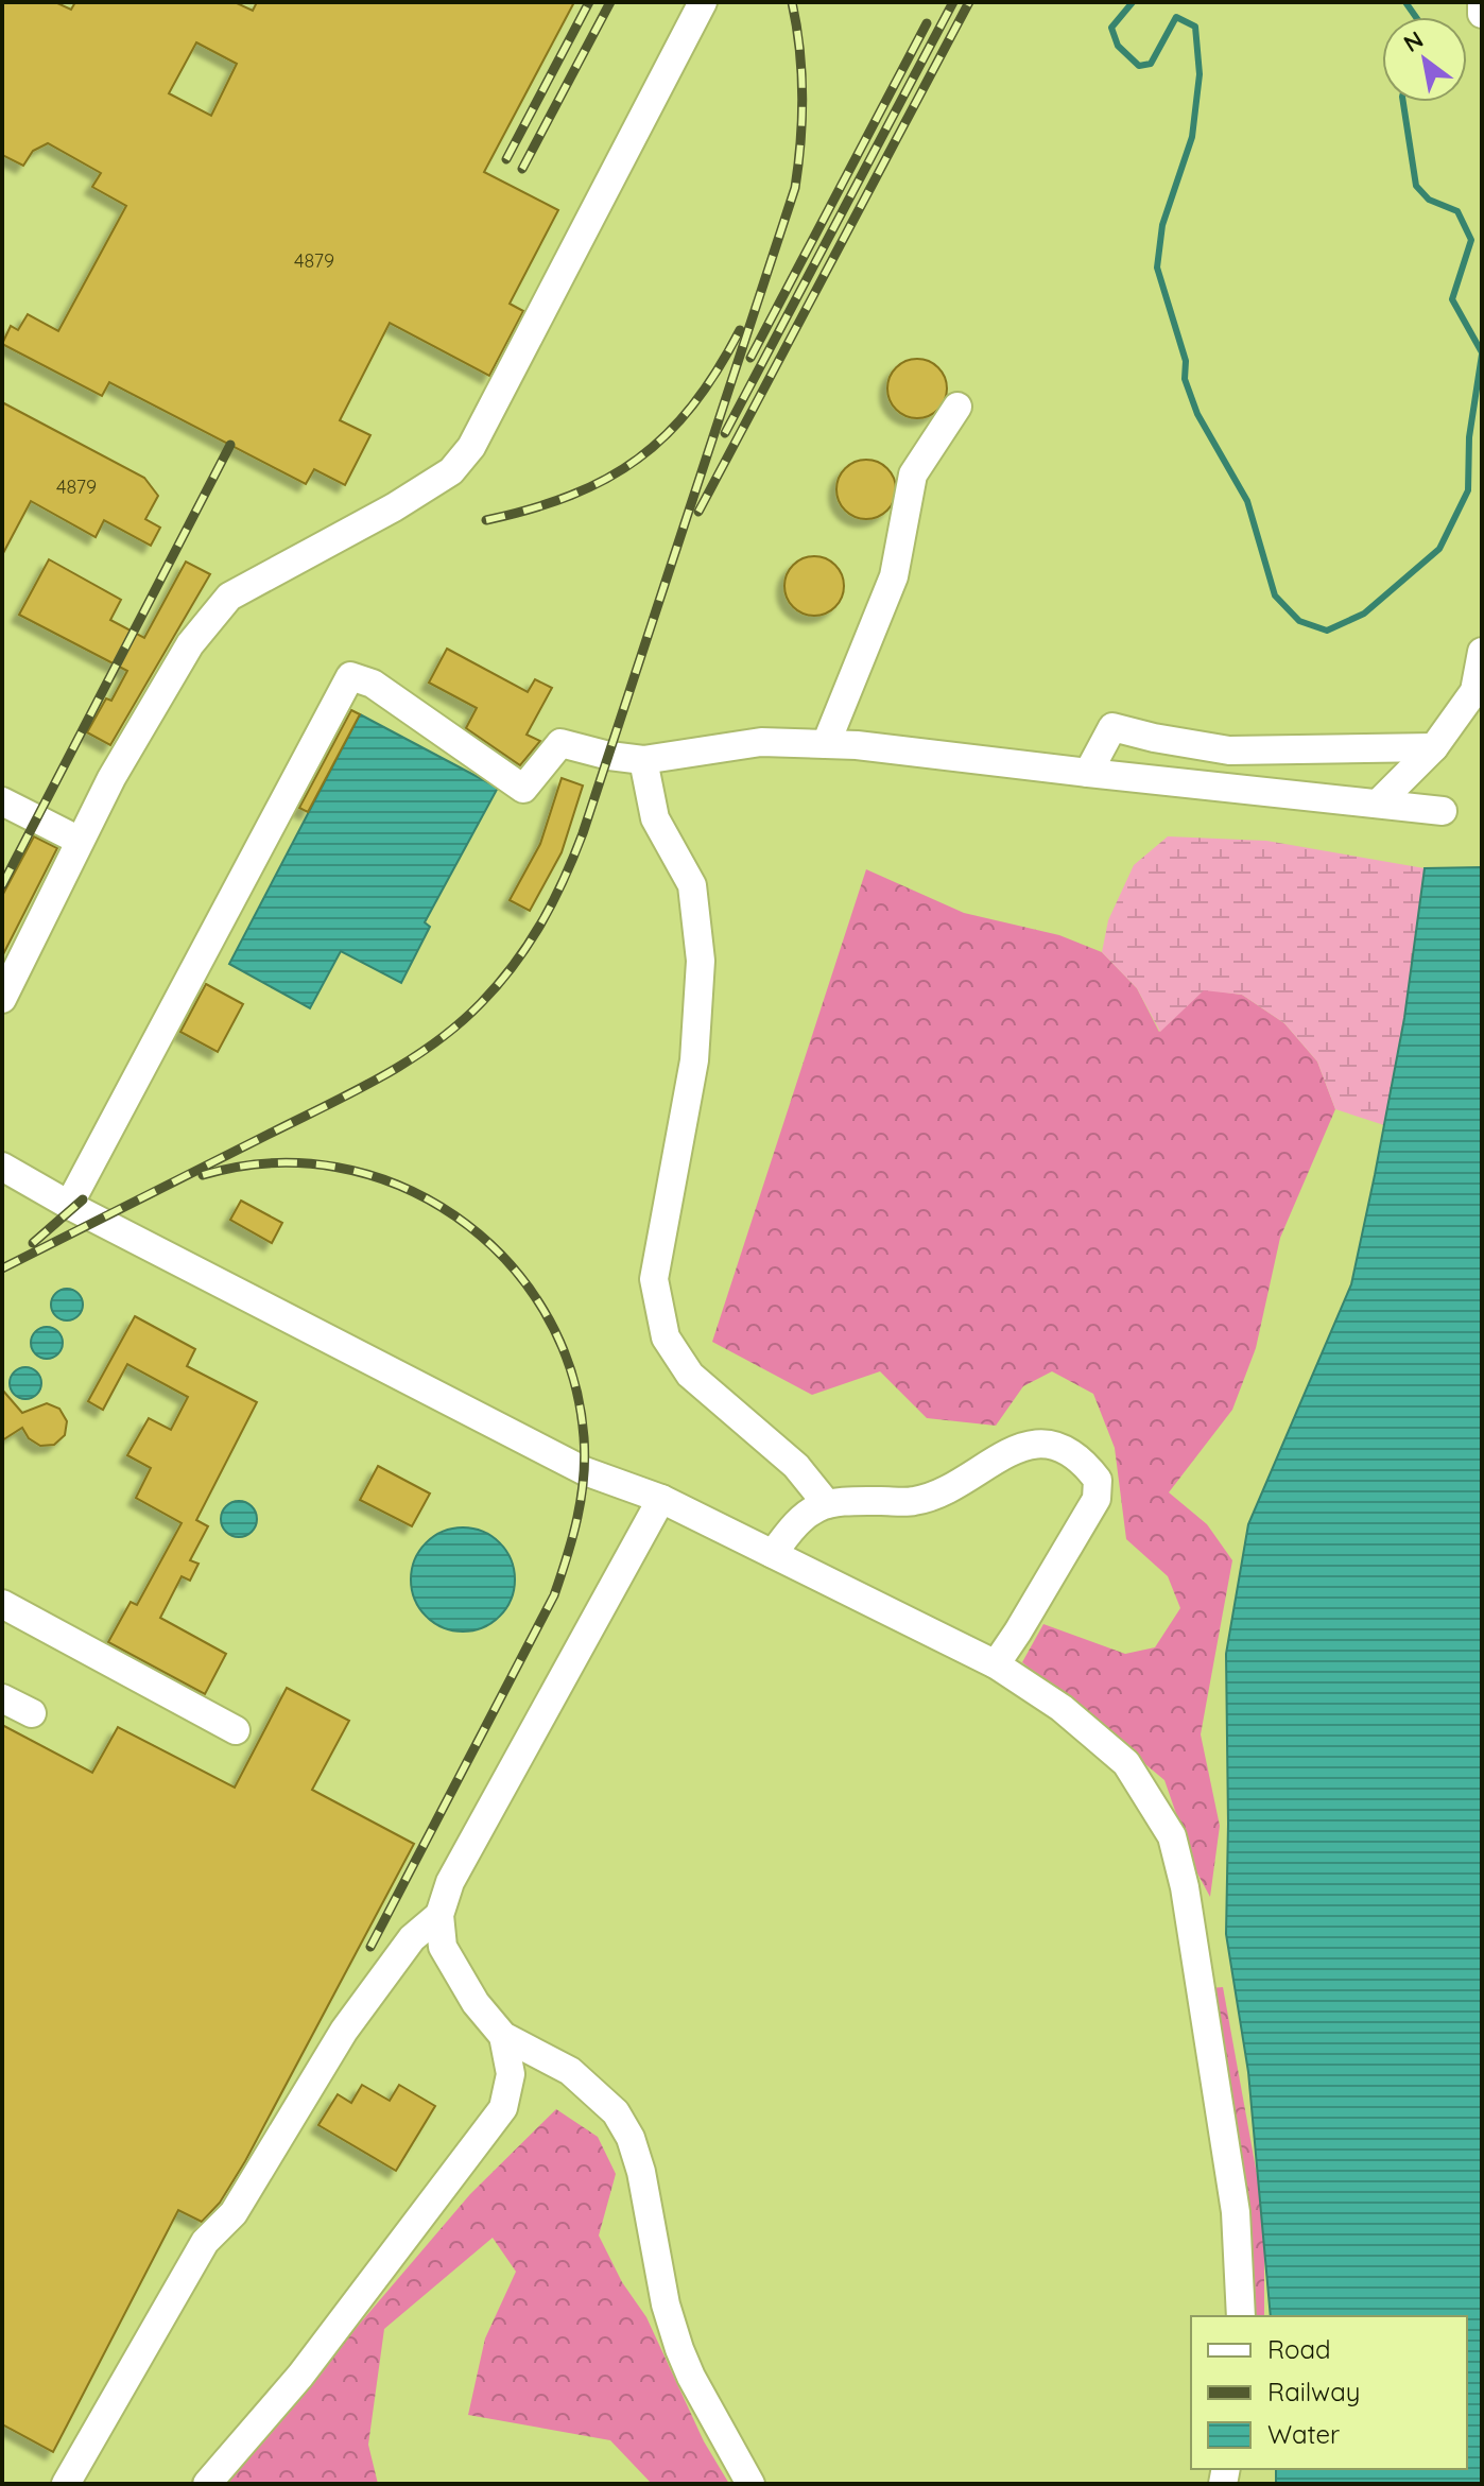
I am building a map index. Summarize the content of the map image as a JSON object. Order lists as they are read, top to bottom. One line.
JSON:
{"house_numbers":["4879","4879"],"legend":["Road","Railway","Water"],"north":"top left"}
